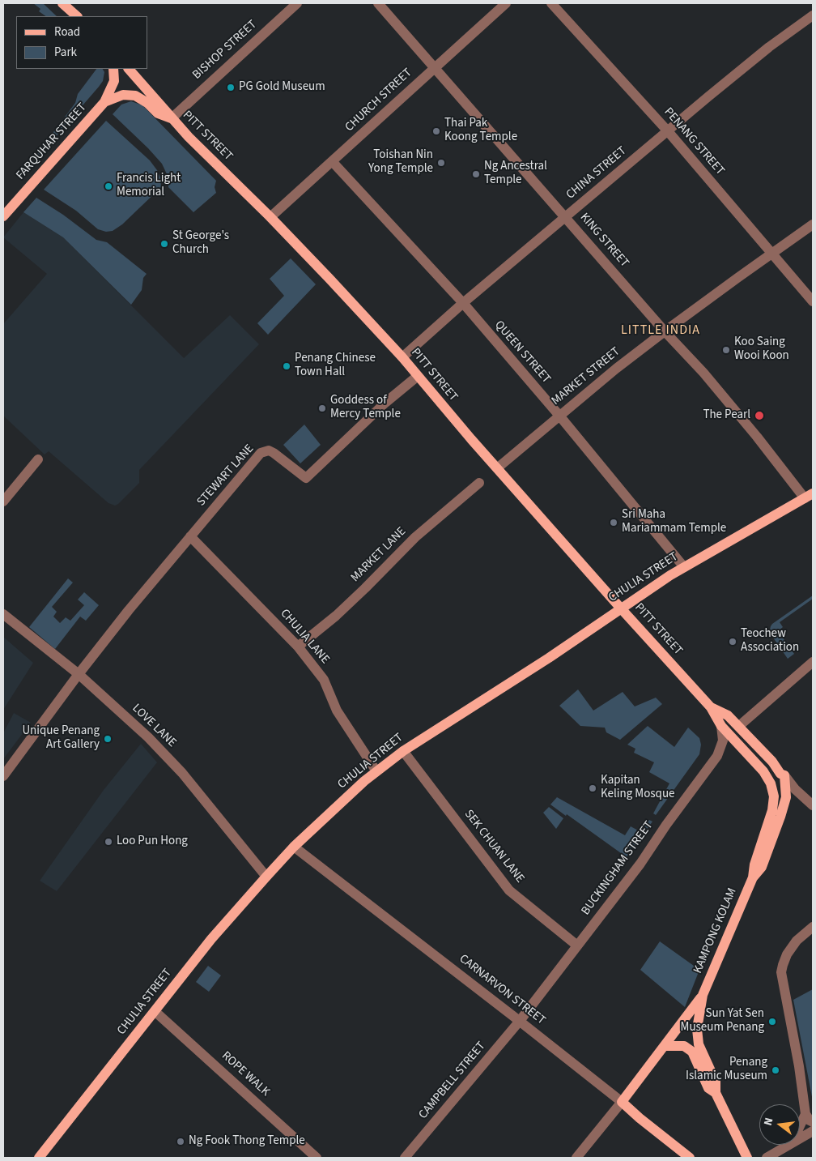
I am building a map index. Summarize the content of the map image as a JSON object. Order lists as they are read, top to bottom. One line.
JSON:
{"streets":{"main road":["PITT STREET","FARQUHAR STREET","CHULIA STREET","KAMPONG KOLAM","CARNARVON STREET"],"street":["BISHOP STREET","CHURCH STREET","PENANG STREET","CHINA STREET","KING STREET","QUEEN STREET","MARKET STREET","STEWART LANE","MARKET LANE","CHULIA LANE","LOVE LANE","SEK CHUAN LANE","BUCKINGHAM STREET","ROPE WALK","CAMPBELL STREET"]},"crossings":[["BISHOP STREET","PITT STREET"],["BISHOP STREET","FARQUHAR STREET"],["CHURCH STREET","PITT STREET"],["CHURCH STREET","KING STREET"],["CHURCH STREET","QUEEN STREET"],["PITT STREET","FARQUHAR STREET"],["PITT STREET","CHINA STREET"],["PITT STREET","MARKET STREET"],["PITT STREET","STEWART LANE"],["PITT STREET","CHULIA STREET"],["PITT STREET","BUCKINGHAM STREET"],["PITT STREET","KAMPONG KOLAM"],["PENANG STREET","CHINA STREET"],["PENANG STREET","MARKET STREET"],["CHINA STREET","KING STREET"],["CHINA STREET","QUEEN STREET"],["KING STREET","MARKET STREET"],["KING STREET","CHULIA STREET"],["QUEEN STREET","MARKET STREET"],["QUEEN STREET","CHULIA STREET"],["STEWART LANE","CHULIA LANE"],["STEWART LANE","LOVE LANE"],["MARKET LANE","CHULIA LANE"],["CHULIA STREET","CHULIA LANE"],["CHULIA STREET","LOVE LANE"],["CHULIA STREET","SEK CHUAN LANE"],["CHULIA STREET","CARNARVON STREET"],["CHULIA STREET","ROPE WALK"],["SEK CHUAN LANE","BUCKINGHAM STREET"],["BUCKINGHAM STREET","CARNARVON STREET"],["BUCKINGHAM STREET","CAMPBELL STREET"],["CARNARVON STREET","CAMPBELL STREET"]],"districts":["LITTLE INDIA"],"places":["PG Gold Museum","Thai Pak Koong Temple","Toishan Nin Yong Temple","Ng Ancestral Temple","Francis Light Memorial","St George's Church","Koo Saing Wooi Koon","Penang Chinese Town Hall","Goddess of Mercy Temple","The Pearl","Sri Maha Mariammam Temple","Teochew Association","Unique Penang Art Gallery","Kapitan Keling Mosque","Loo Pun Hong","Sun Yat Sen Museum Penang","Penang Islamic Museum","Ng Fook Thong Temple"],"legend":["Road","Park"],"north":"left"}
